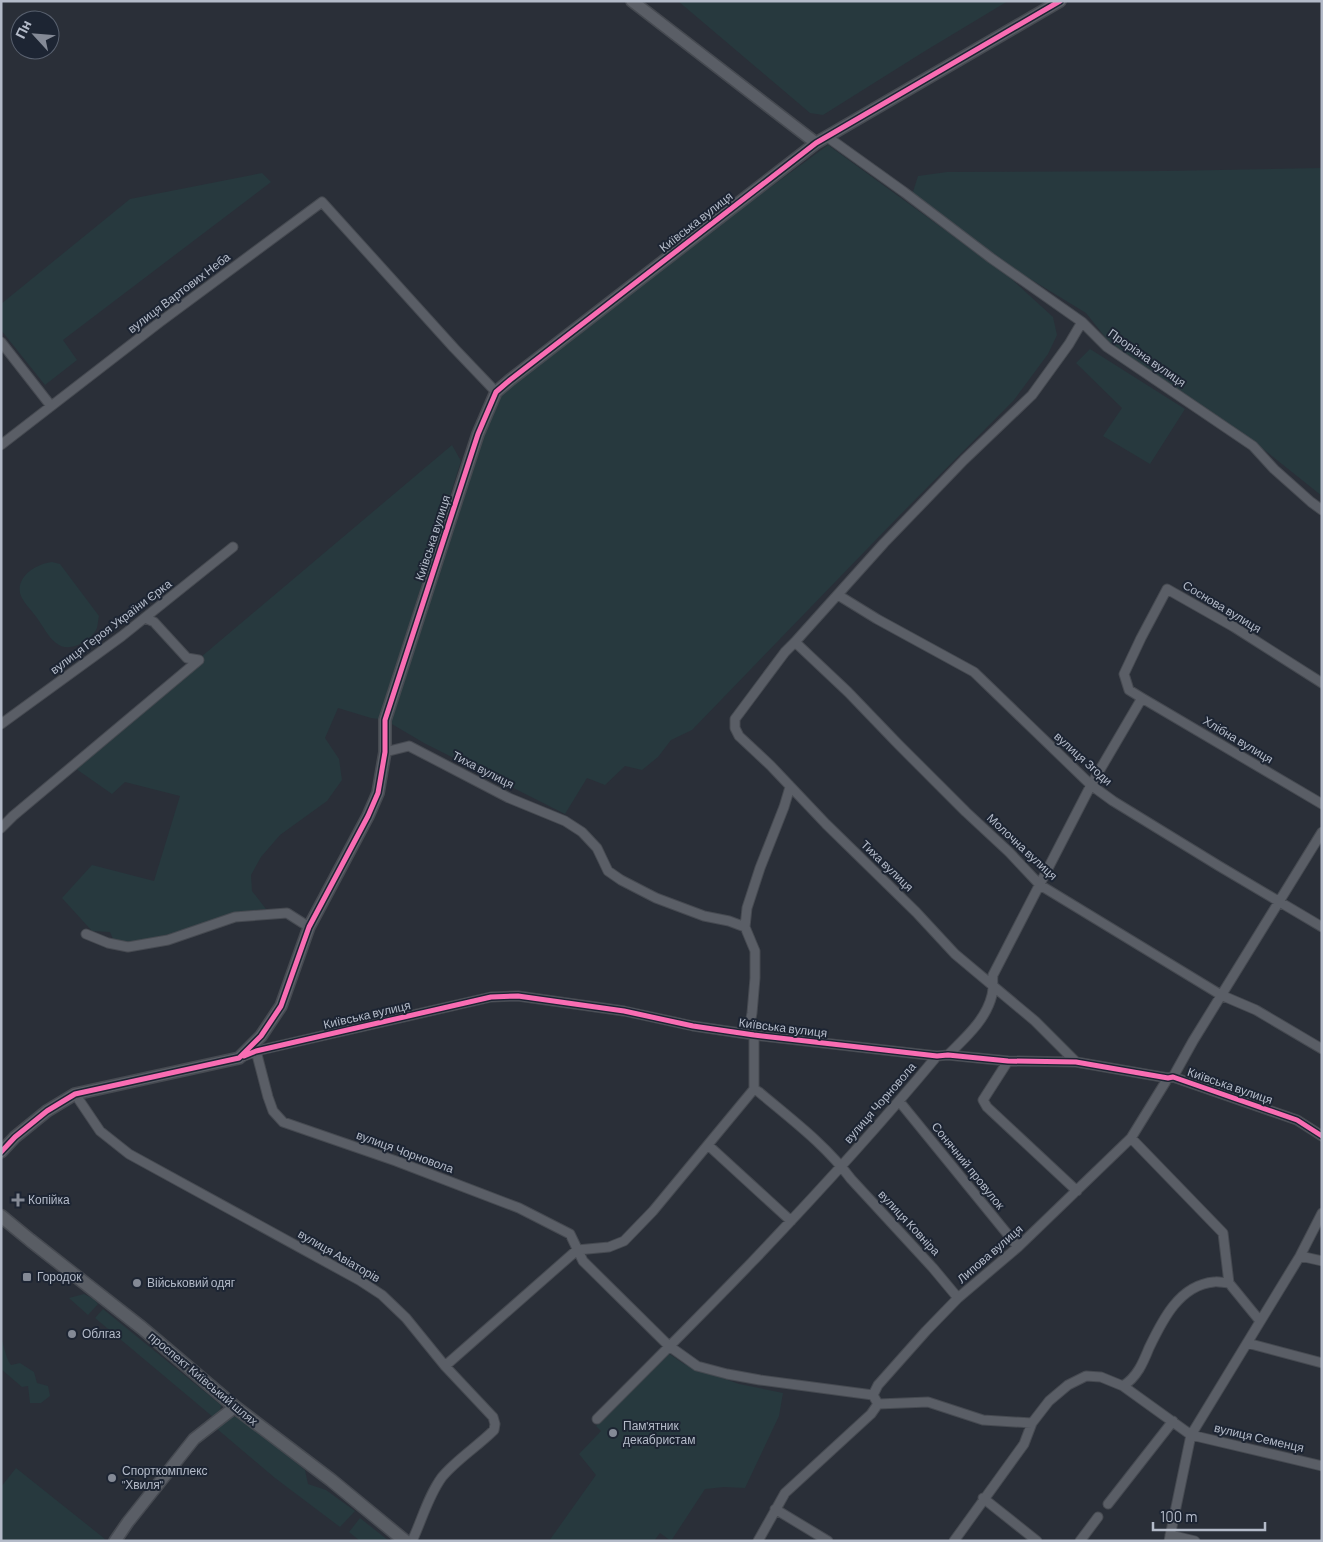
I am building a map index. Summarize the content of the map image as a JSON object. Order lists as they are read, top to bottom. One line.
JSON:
{"streets":{"main road":["проспект Київський шлях"],"street":["Київська вулиця","вулиця Вартових Неба","Прорізна вулиця","Соснова вулиця","вулиця Героя України Єрка","Хлібна вулиця","вулиця Згоди","Тиха вулиця","Молочна вулиця","вулиця Чорновола","Сонячний провулок","вулиця Ковніра","Липова вулиця","вулиця Авіаторів","вулиця Семенця"]},"crossings":[["Київська вулиця","вулиця Вартових Неба"],["Київська вулиця","Прорізна вулиця"],["Київська вулиця","Тиха вулиця"],["Київська вулиця","вулиця Чорновола"],["Київська вулиця","Липова вулиця"],["Київська вулиця","вулиця Авіаторів"],["Соснова вулиця","Хлібна вулиця"],["вулиця Згоди","Липова вулиця"],["Тиха вулиця","Молочна вулиця"],["Молочна вулиця","Липова вулиця"],["вулиця Чорновола","Сонячний провулок"],["вулиця Чорновола","вулиця Ковніра"],["Сонячний провулок","Липова вулиця"],["вулиця Ковніра","Липова вулиця"]],"places":{"health":["Копійка"],"transit":["Городок"],"other":["Військовий одяг","Облгаз","Пам'ятник декабристам","Спорткомплекс \"Хвиля\""]},"scale_bar":"100 m","north":"top left"}
